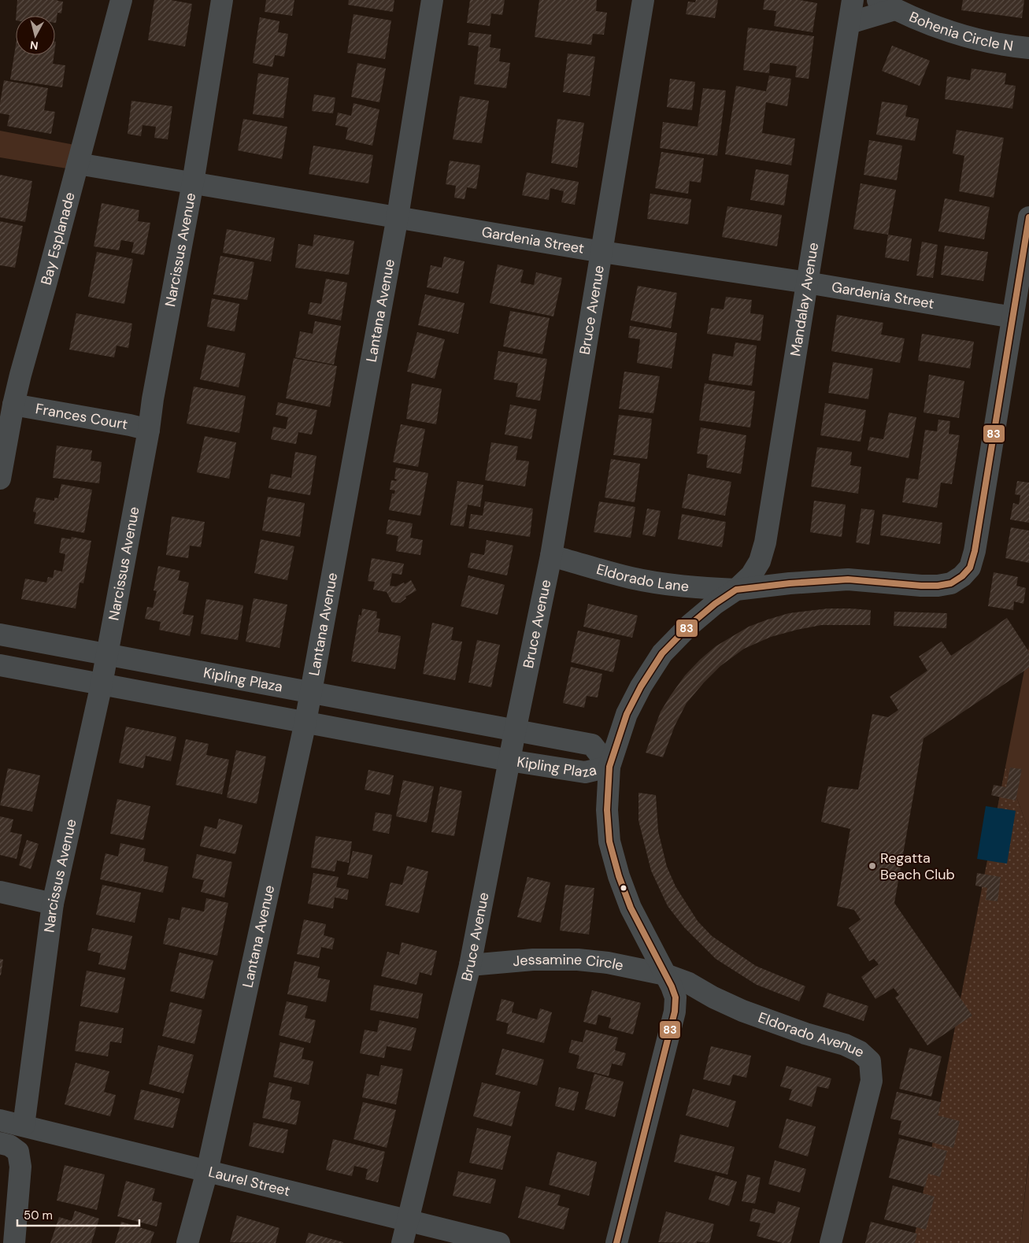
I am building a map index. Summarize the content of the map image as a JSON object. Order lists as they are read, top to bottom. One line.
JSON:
{"streets":{"street":["Bohenia Circle N","Bay Esplanade","Gardenia Street","Narcissus Avenue","Mandalay Avenue","Bruce Avenue","Lantana Avenue","Frances Court","Eldorado Lane","Kipling Plaza","Jessamine Circle","Eldorado Avenue","Laurel Street"]},"crossings":[["Bay Esplanade","Gardenia Street"],["Bay Esplanade","Frances Court"],["Gardenia Street","Narcissus Avenue"],["Gardenia Street","Mandalay Avenue"],["Gardenia Street","Bruce Avenue"],["Gardenia Street","Lantana Avenue"],["Narcissus Avenue","Frances Court"],["Narcissus Avenue","Kipling Plaza"],["Narcissus Avenue","Laurel Street"],["Mandalay Avenue","Eldorado Lane"],["Bruce Avenue","Eldorado Lane"],["Bruce Avenue","Kipling Plaza"],["Bruce Avenue","Jessamine Circle"],["Bruce Avenue","Laurel Street"],["Lantana Avenue","Kipling Plaza"],["Lantana Avenue","Laurel Street"],["Jessamine Circle","Eldorado Avenue"]],"places":["Regatta Beach Club"],"lines":["transit line 83"],"scale_bar":"50 m","north":"bottom"}
